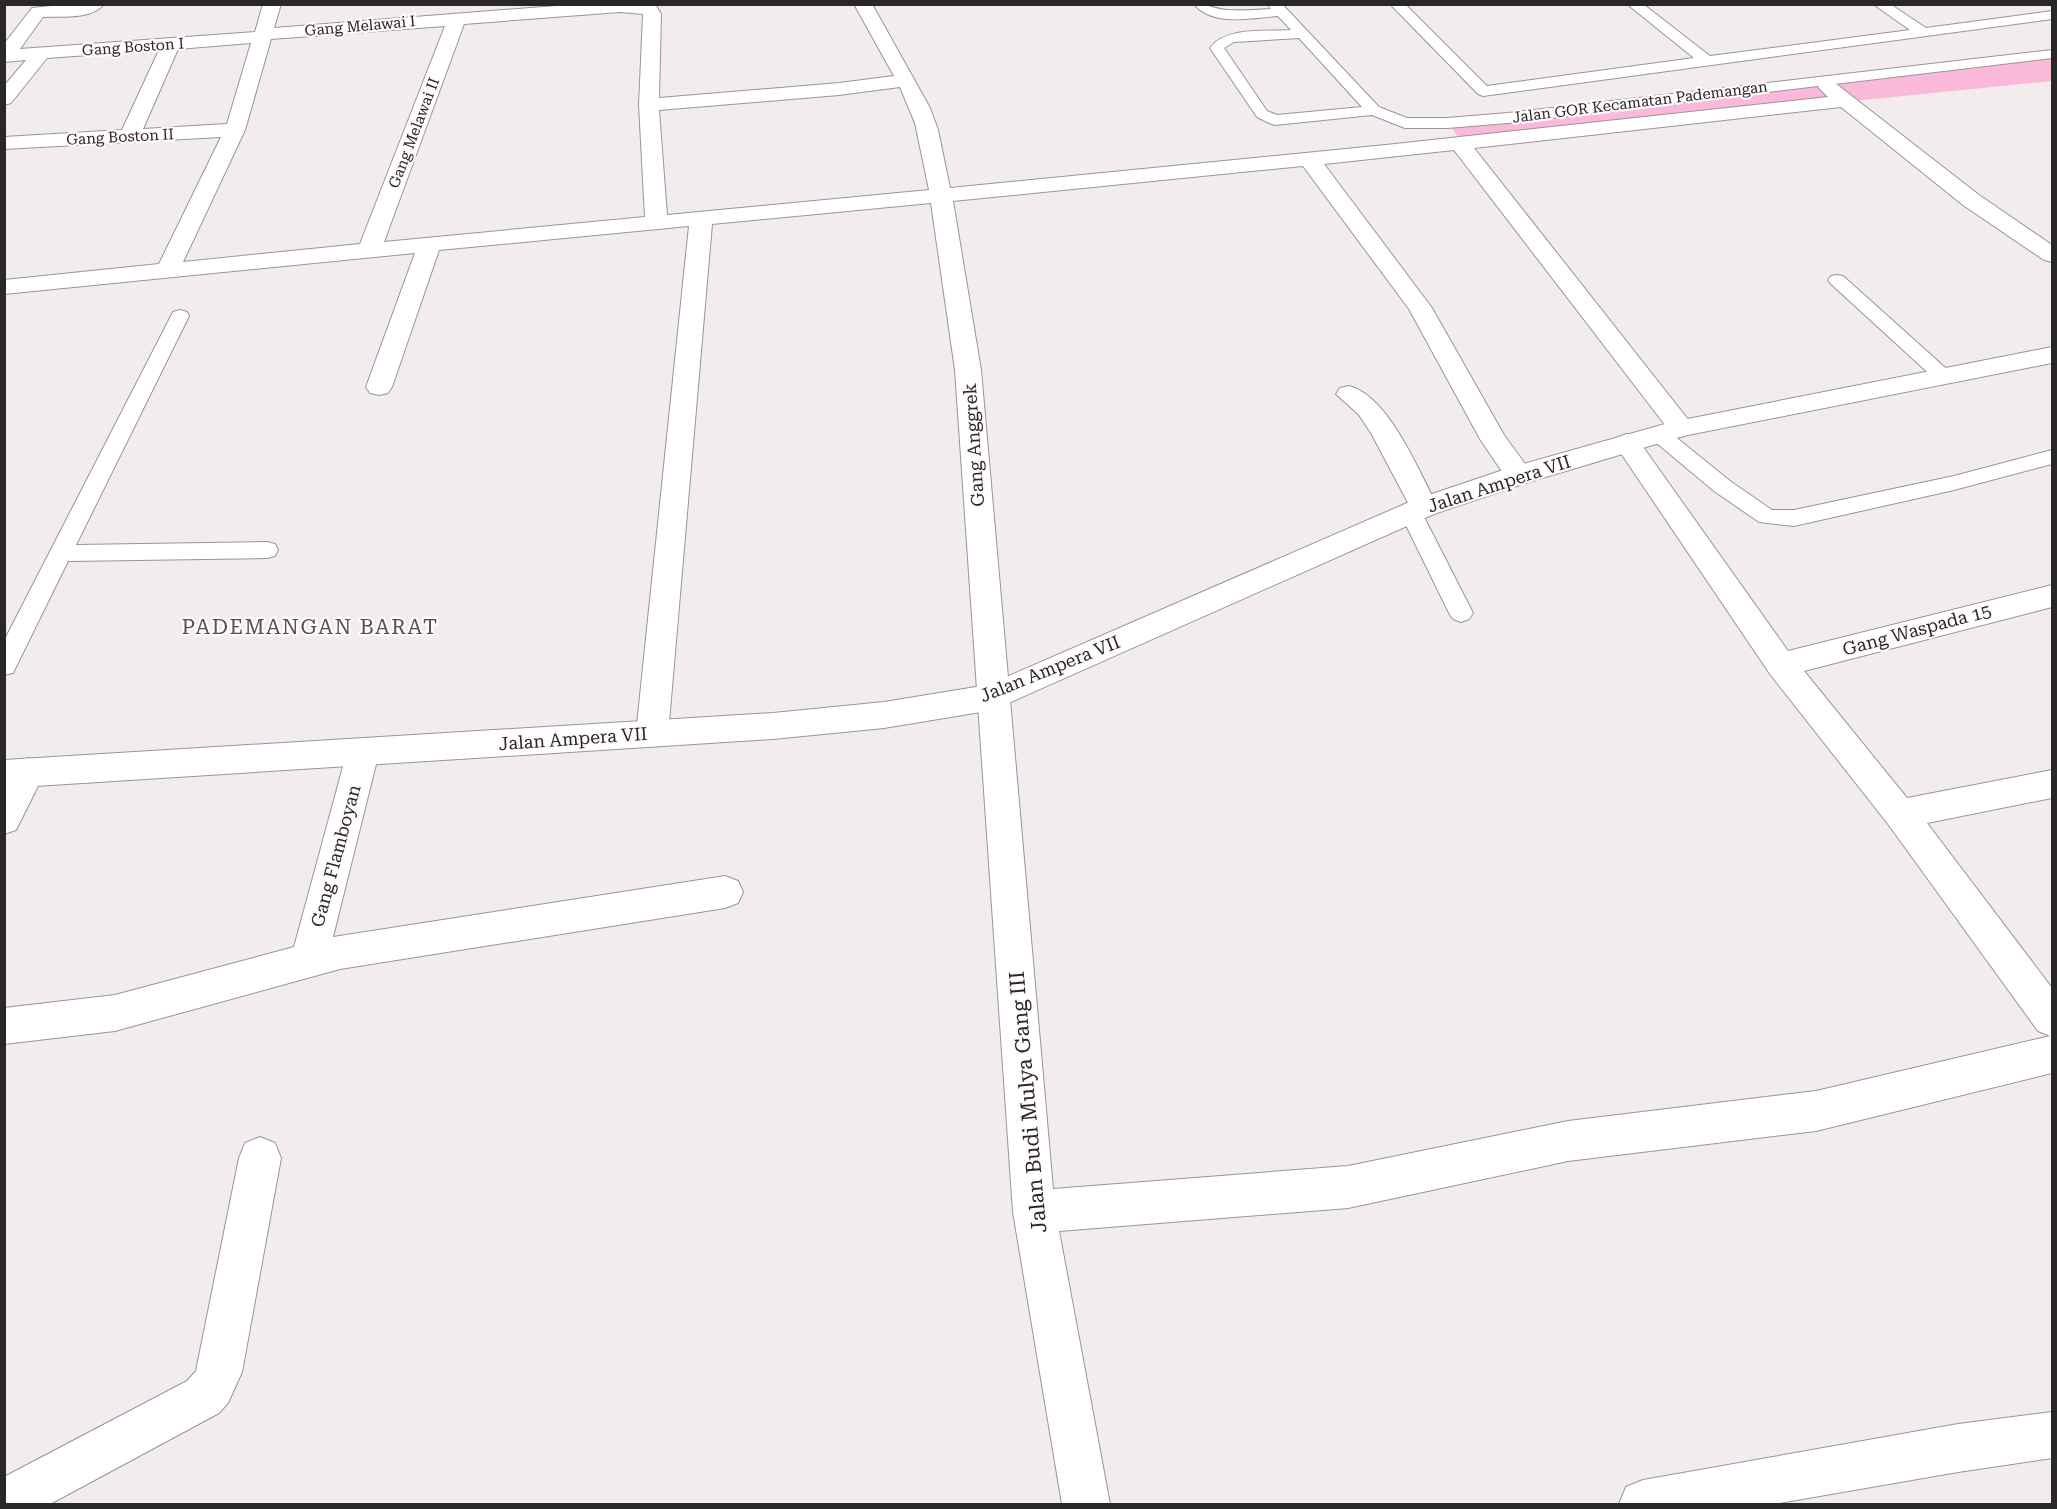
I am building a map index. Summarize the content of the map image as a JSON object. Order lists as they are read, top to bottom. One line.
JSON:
{"streets":{"street":["Gang Melawai I","Gang Boston I","Gang Melawai II","Gang Boston II","Gang Anggrek","Jalan Ampera VII","Gang Waspada 15","Gang Flamboyan","Jalan Budi Mulya Gang III"],"lane":["Jalan GOR Kecamatan Pademangan"]},"crossings":[["Gang Melawai I","Gang Boston I"],["Gang Melawai I","Gang Melawai II"],["Gang Anggrek","Jalan Ampera VII"],["Gang Anggrek","Jalan Budi Mulya Gang III"],["Jalan Ampera VII","Gang Flamboyan"],["Jalan Ampera VII","Jalan Budi Mulya Gang III"]],"districts":["PADEMANGAN BARAT"]}
